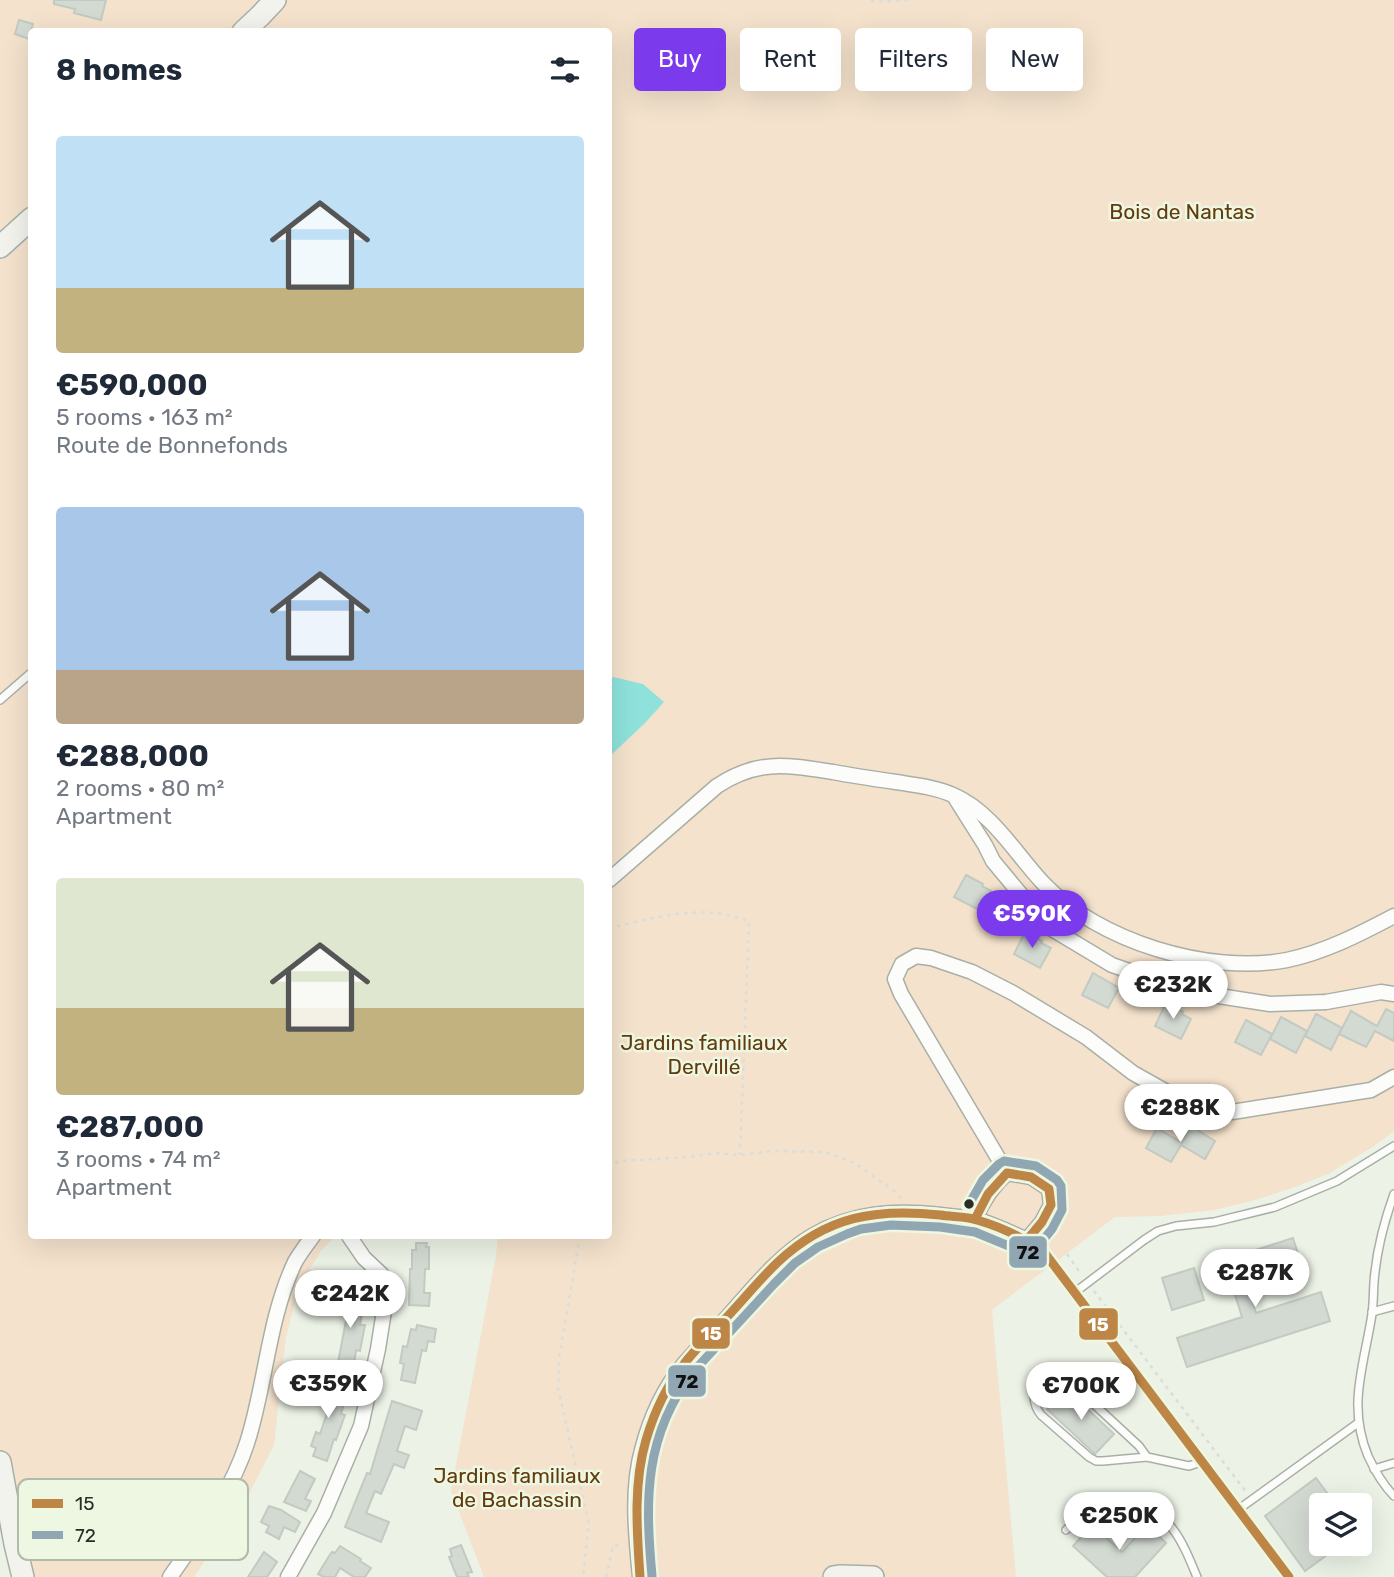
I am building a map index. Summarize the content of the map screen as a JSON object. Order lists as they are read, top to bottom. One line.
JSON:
{"parks":["Bois de Nantas","Jardins familiaux Dervillé","Jardins familiaux de Bachassin"],"lines":["transit line 72","transit line 15"],"legend":["15","72"],"page":{"chip":["Buy","Rent","Filters","New"],"heading":"8 homes","list":[{"name":"€590,000","note":"5 rooms · 163 m² · Route de Bonnefonds"},{"name":"€288,000","note":"2 rooms · 80 m² · Apartment"},{"name":"€287,000","note":"3 rooms · 74 m² · Apartment"}],"price":["€590K","€232K","€288K","€287K","€242K","€359K","€700K","€250K"]}}
